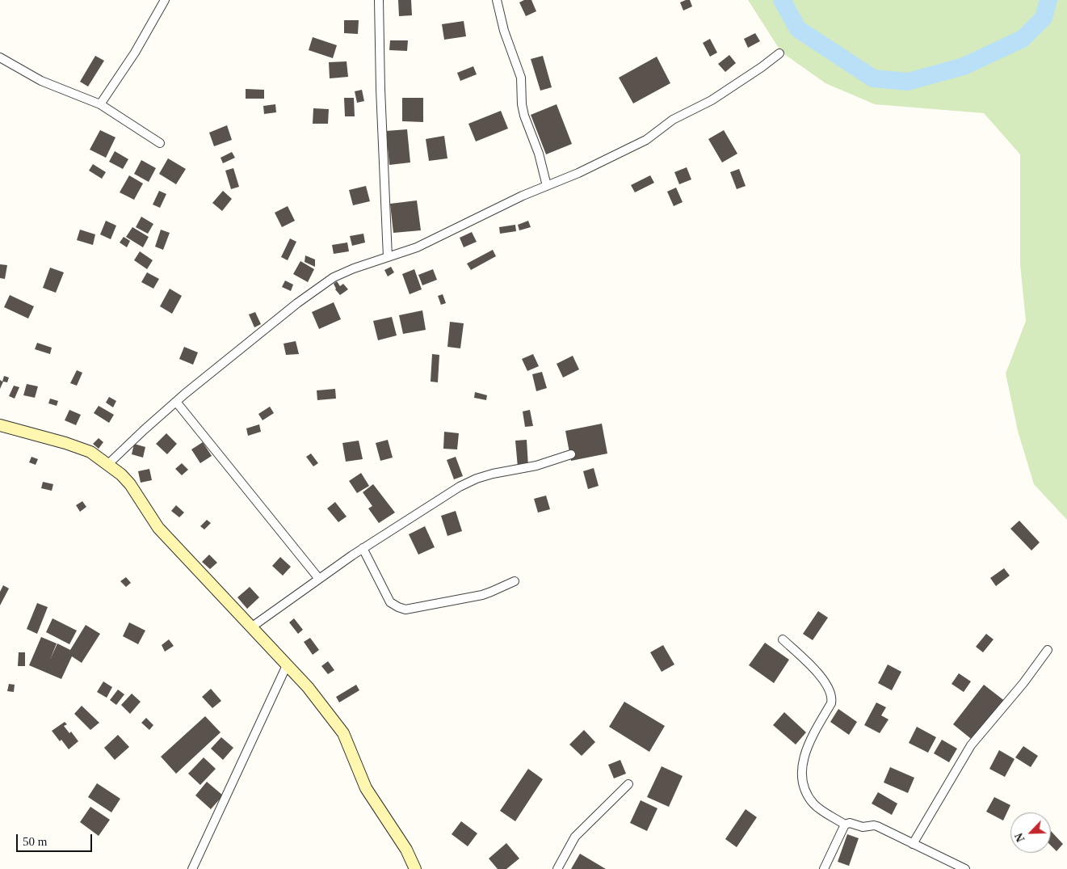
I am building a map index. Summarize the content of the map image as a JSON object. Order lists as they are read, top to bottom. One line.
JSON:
{"scale_bar":"50 m","north":"bottom left"}
